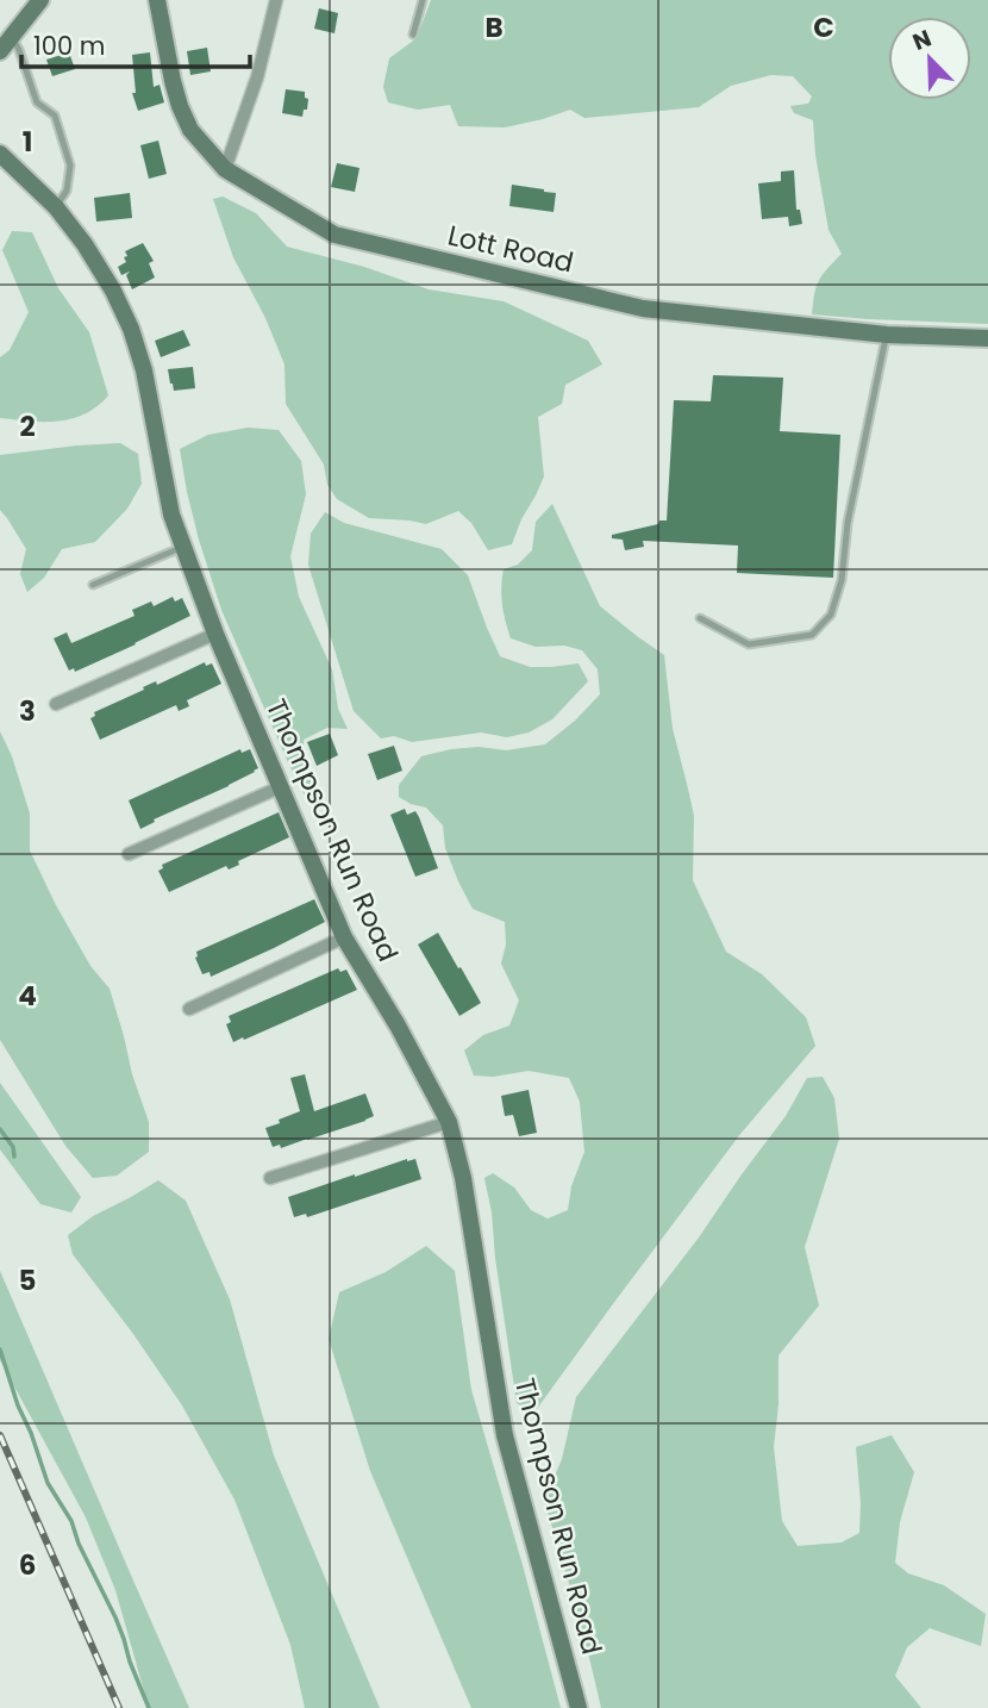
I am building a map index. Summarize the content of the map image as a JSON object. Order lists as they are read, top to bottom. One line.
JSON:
{"streets":{"street":["Lott Road","Thompson Run Road"]},"scale_bar":"100 m","north":"top left","grid":{"columns":["B","C"],"rows":["1","2","3","4","5","6"]}}
